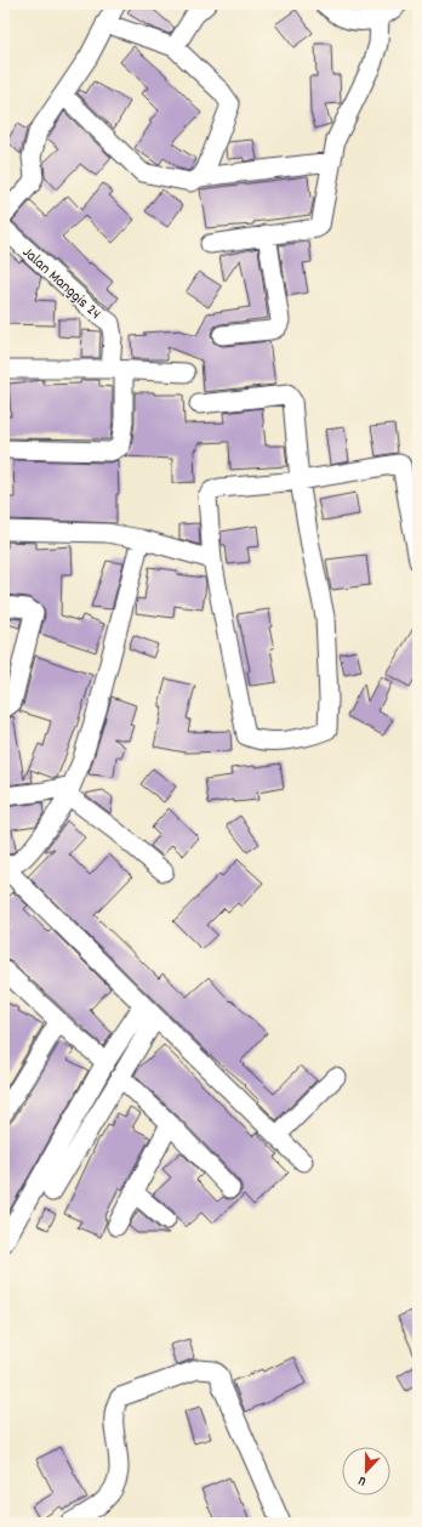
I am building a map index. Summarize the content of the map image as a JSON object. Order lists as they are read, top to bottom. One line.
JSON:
{"streets":{"street":["Jalan Manggis 24"]},"north":"bottom"}
